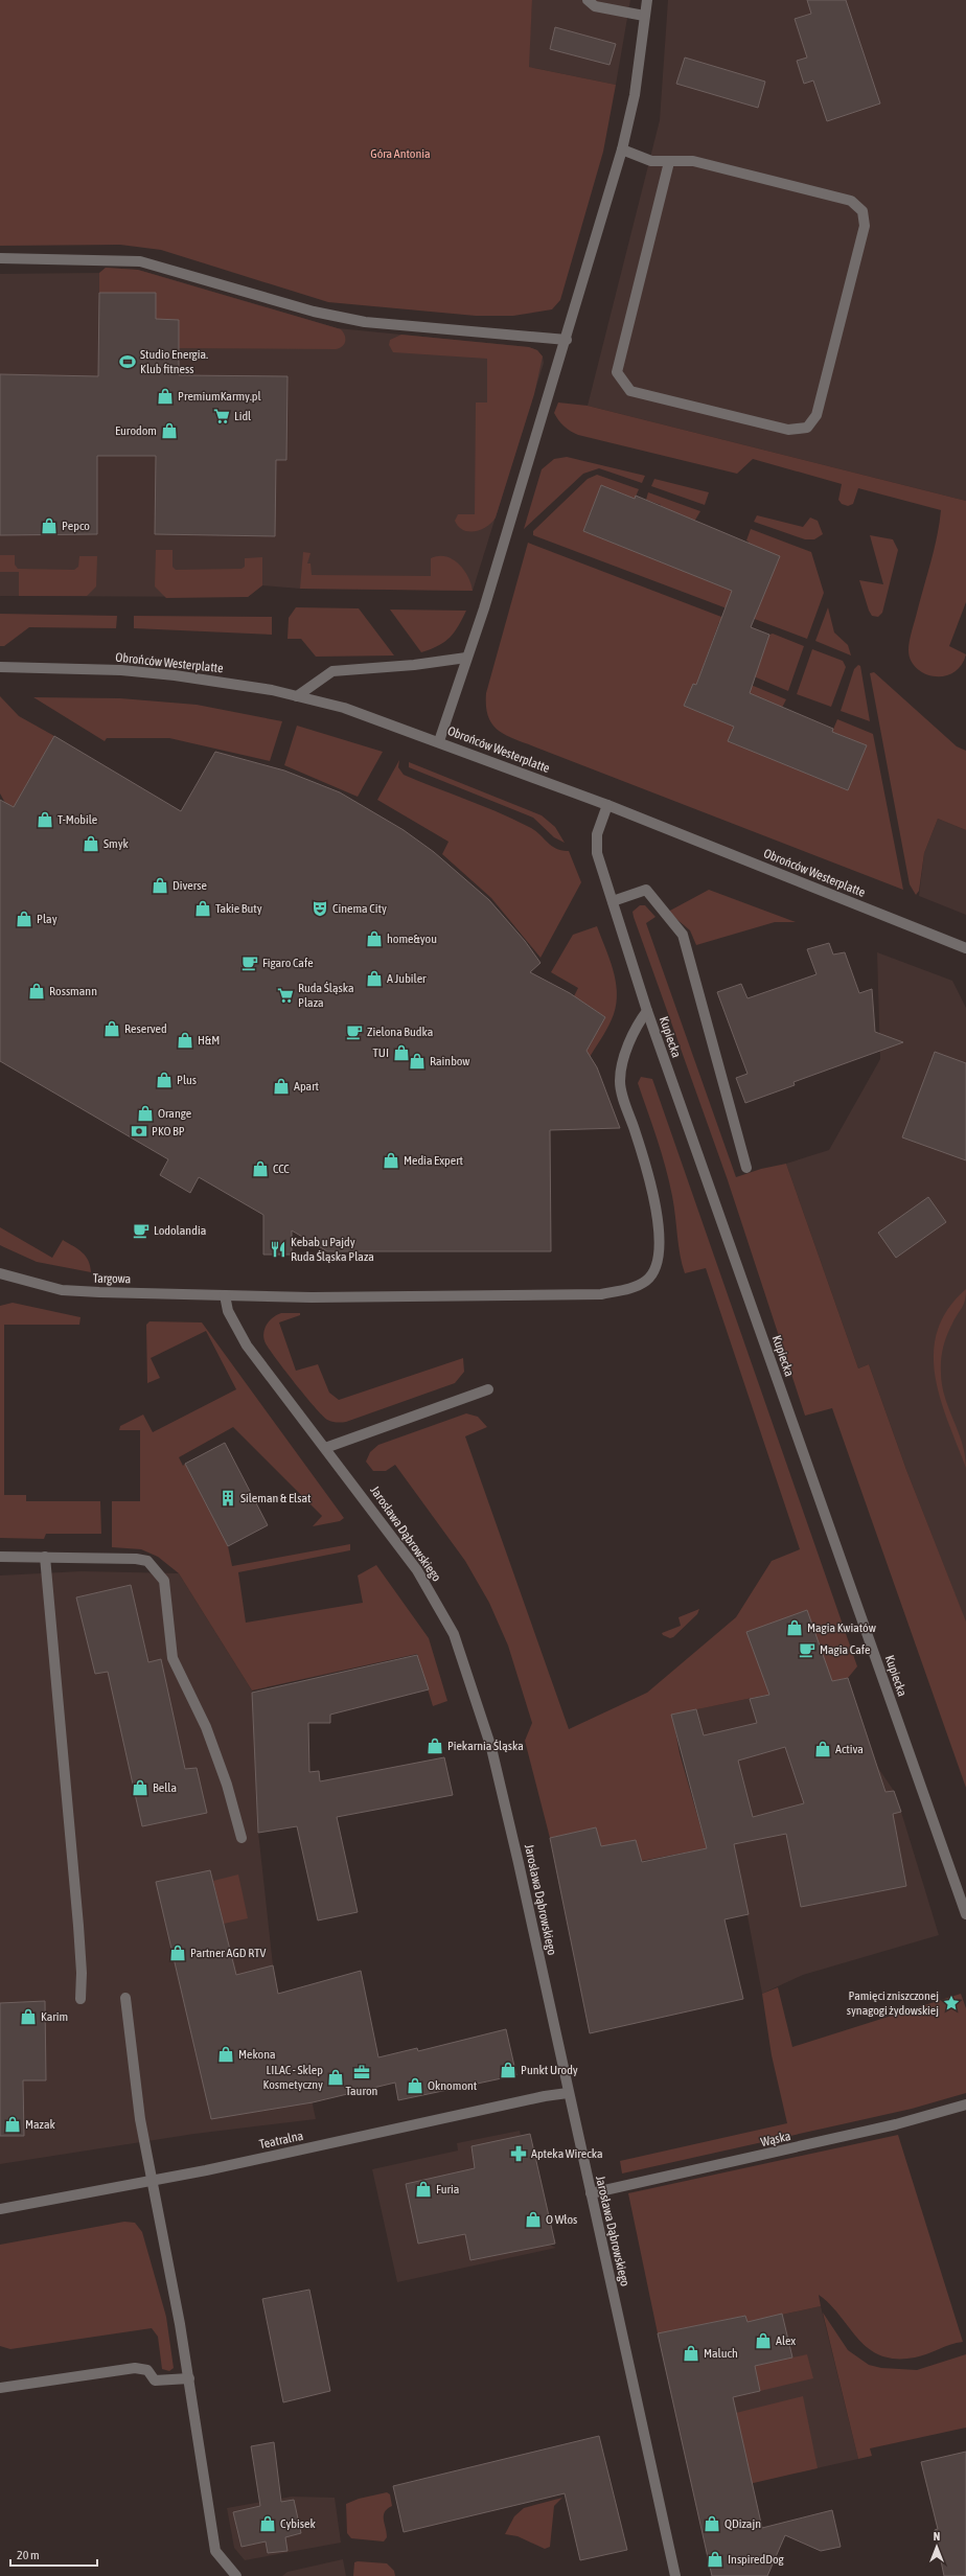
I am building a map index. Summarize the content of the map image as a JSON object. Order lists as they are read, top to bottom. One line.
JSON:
{"streets":{"street":["Obrońców Westerplatte","Kupiecka","Targowa","Jarosława Dąbrowskiego","Wąska","Teatralna"]},"crossings":[["Obrońców Westerplatte","Kupiecka"],["Kupiecka","Targowa"],["Targowa","Jarosława Dąbrowskiego"],["Jarosława Dąbrowskiego","Wąska"],["Jarosława Dąbrowskiego","Teatralna"]],"parks":["Góra Antonia"],"places":{"sports":["Studio Energia. Klub fitness"],"shop":["PremiumKarmy.pl","Eurodom","Pepco","T-Mobile","Smyk","Diverse","Takie Buty","Play","home&you","A Jubiler","Rossmann","Reserved","H&M","TUI","Rainbow","Plus","Apart","Orange","Media Expert","CCC","Magia Kwiatów","Piekarnia Śląska","Activa","Bella","Partner AGD RTV","Karim","Mekona","Punkt Urody","LILAC - Sklep Kosmetyczny","Oknomont","Mazak","Furia","O Włos","Alex","Maluch","Cybisek","QDizajn","InspiredDog"],"supermarket":["Lidl","Ruda Śląska Plaza"],"theatre":["Cinema City"],"cafe":["Figaro Cafe","Zielona Budka","Lodolandia","Magia Cafe"],"bank":["PKO BP"],"restaurant":["Kebab u Pajdy Ruda Śląska Plaza"],"building":["Sileman & Elsat"],"place":["Pamięci zniszczonej synagogi żydowskiej"],"office":["Tauron"],"pharmacy":["Apteka Wirecka"]},"scale_bar":"20 m","north":"top"}
